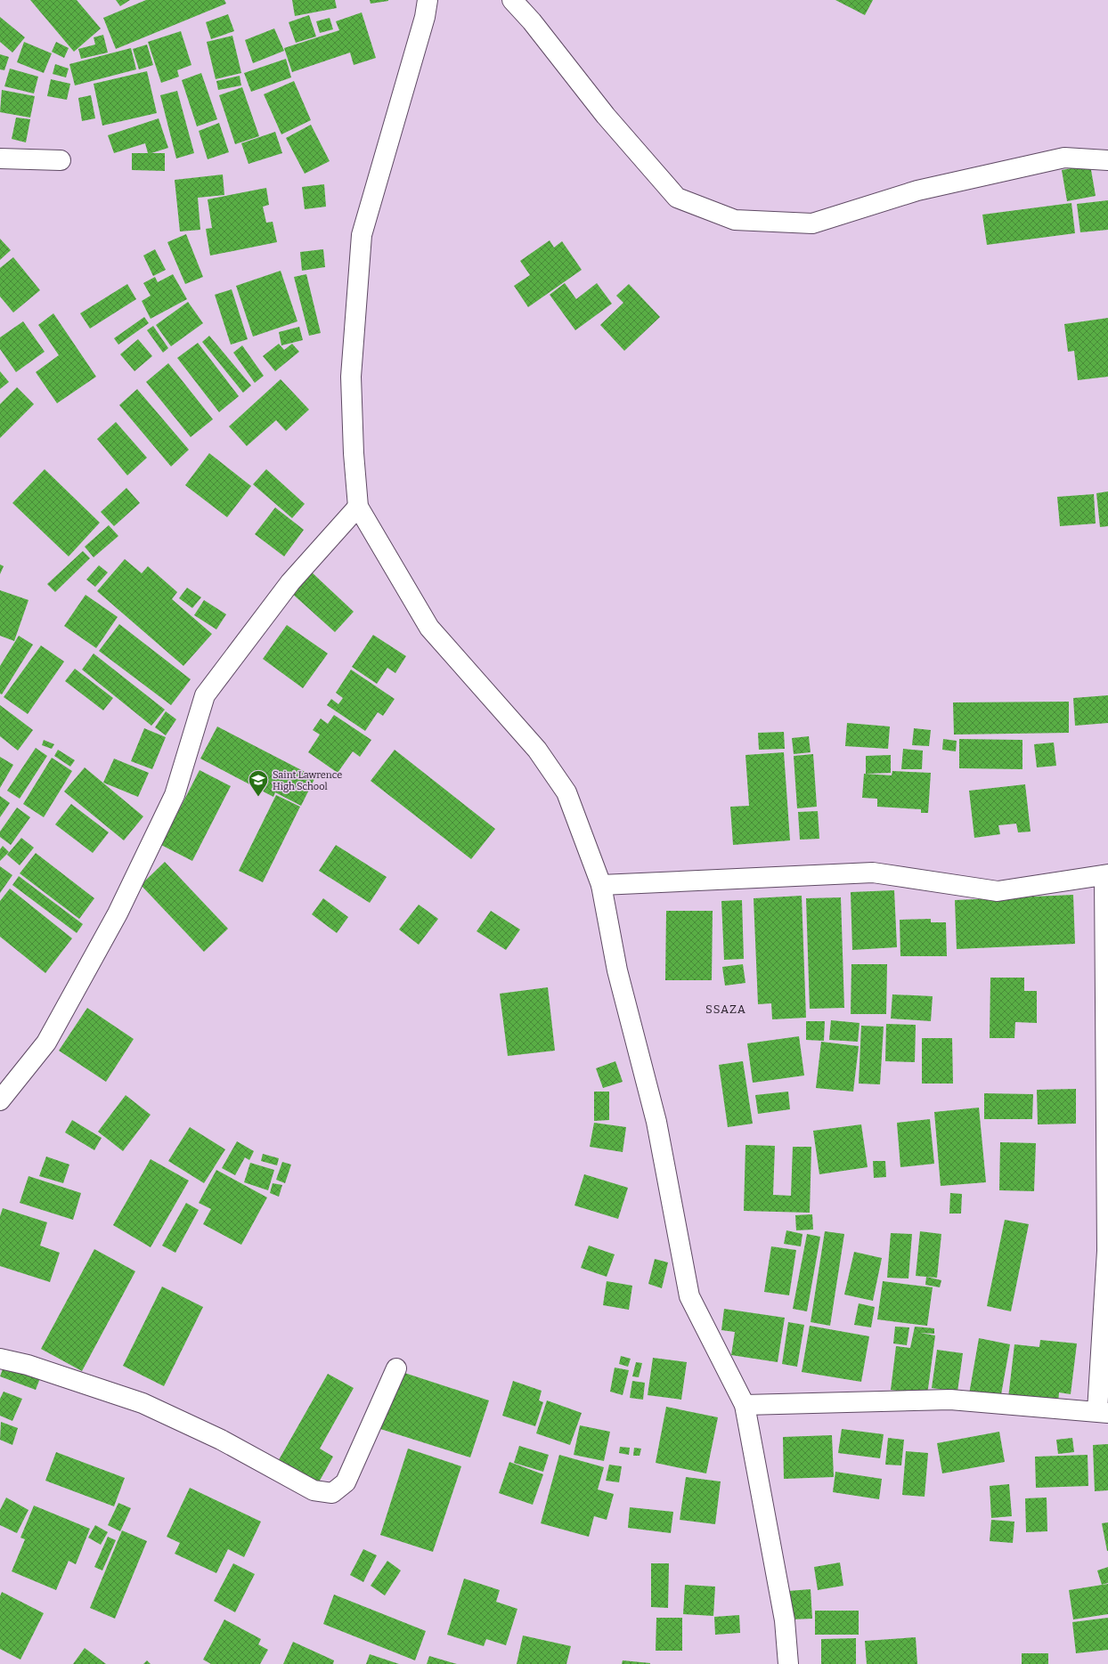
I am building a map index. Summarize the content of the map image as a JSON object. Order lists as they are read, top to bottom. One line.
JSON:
{"districts":["SSAZA"],"places":{"school or university":["Saint Lawrence High School"]}}
